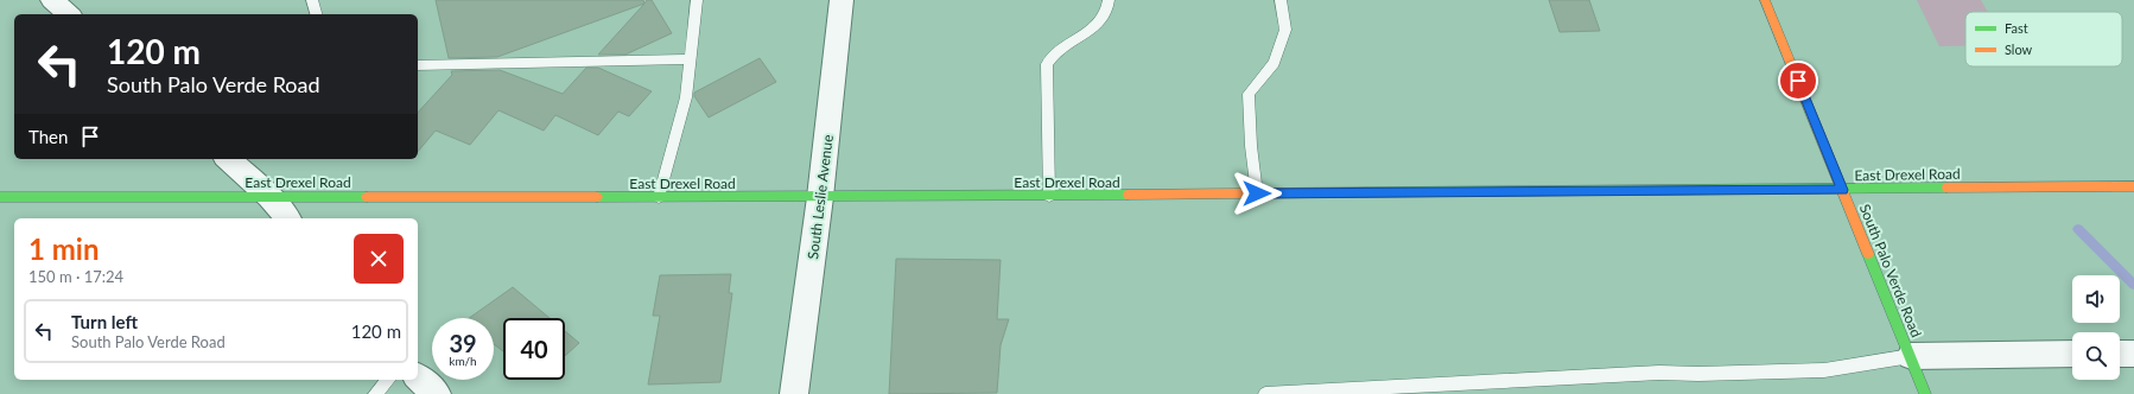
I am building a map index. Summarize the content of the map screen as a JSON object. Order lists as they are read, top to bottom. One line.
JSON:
{"streets":{"street":["East Drexel Road","South Leslie Avenue","South Palo Verde Road"]},"crossings":[["East Drexel Road","South Leslie Avenue"],["East Drexel Road","South Palo Verde Road"]],"legend":["Fast","Slow"],"page":{"turn":["120 m","South Palo Verde Road"],"then":"Then","heading":["1 min","150 m · 17:24"],"list":[{"name":"Turn left","note":"South Palo Verde Road","value":"120 m"}],"speed":"39 km/h","limit":"40"}}
